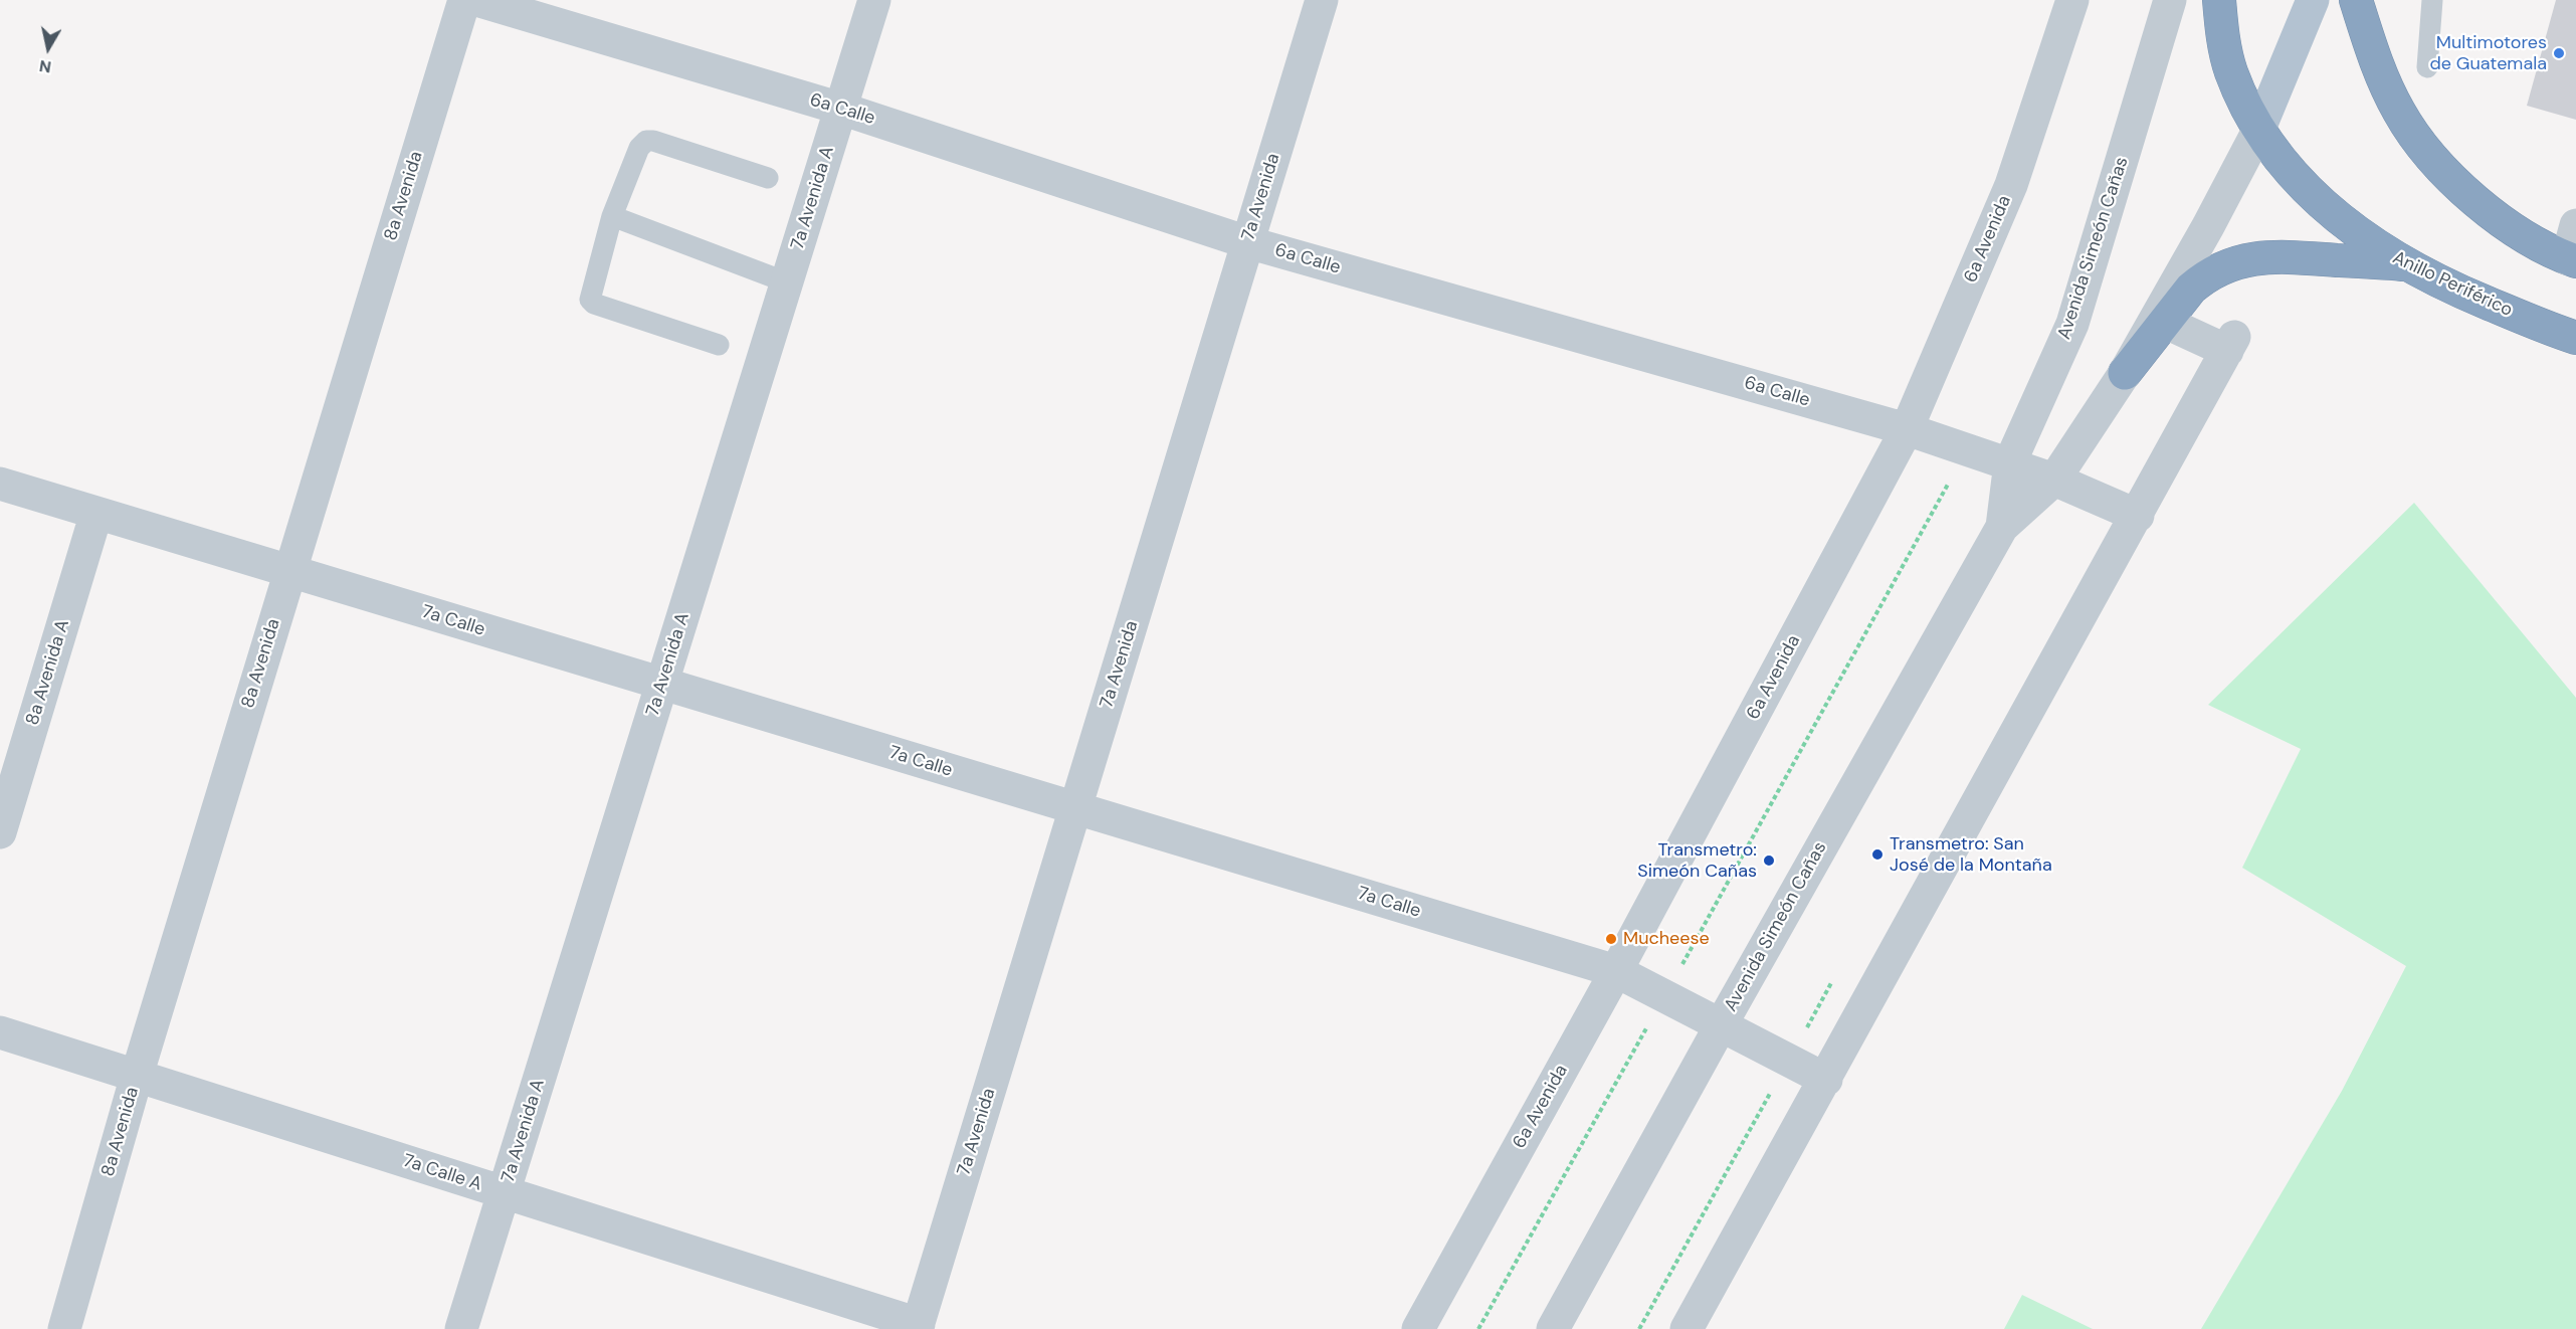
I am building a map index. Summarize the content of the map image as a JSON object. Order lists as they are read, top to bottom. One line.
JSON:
{"streets":{"highway":["Anillo Periférico"],"street":["6a Calle","8a Avenida","7a Avenida","7a Avenida A","6a Avenida","Avenida Simeón Cañas","7a Calle","8a Avenida A","7a Calle A"]},"crossings":[["6a Calle","7a Avenida"],["6a Calle","7a Avenida A"],["6a Calle","6a Avenida"],["6a Calle","Avenida Simeón Cañas"],["8a Avenida","7a Calle"],["8a Avenida","7a Calle A"],["7a Avenida","7a Calle"],["7a Avenida","7a Calle A"],["7a Avenida A","7a Calle"],["7a Avenida A","7a Calle A"],["6a Avenida","7a Calle"],["Avenida Simeón Cañas","Anillo Periférico"],["Avenida Simeón Cañas","7a Calle"],["7a Calle","8a Avenida A"]],"places":["Multimotores de Guatemala","Transmetro: San José de la Montaña","Transmetro: Simeón Cañas","Mucheese"],"north":"bottom"}
